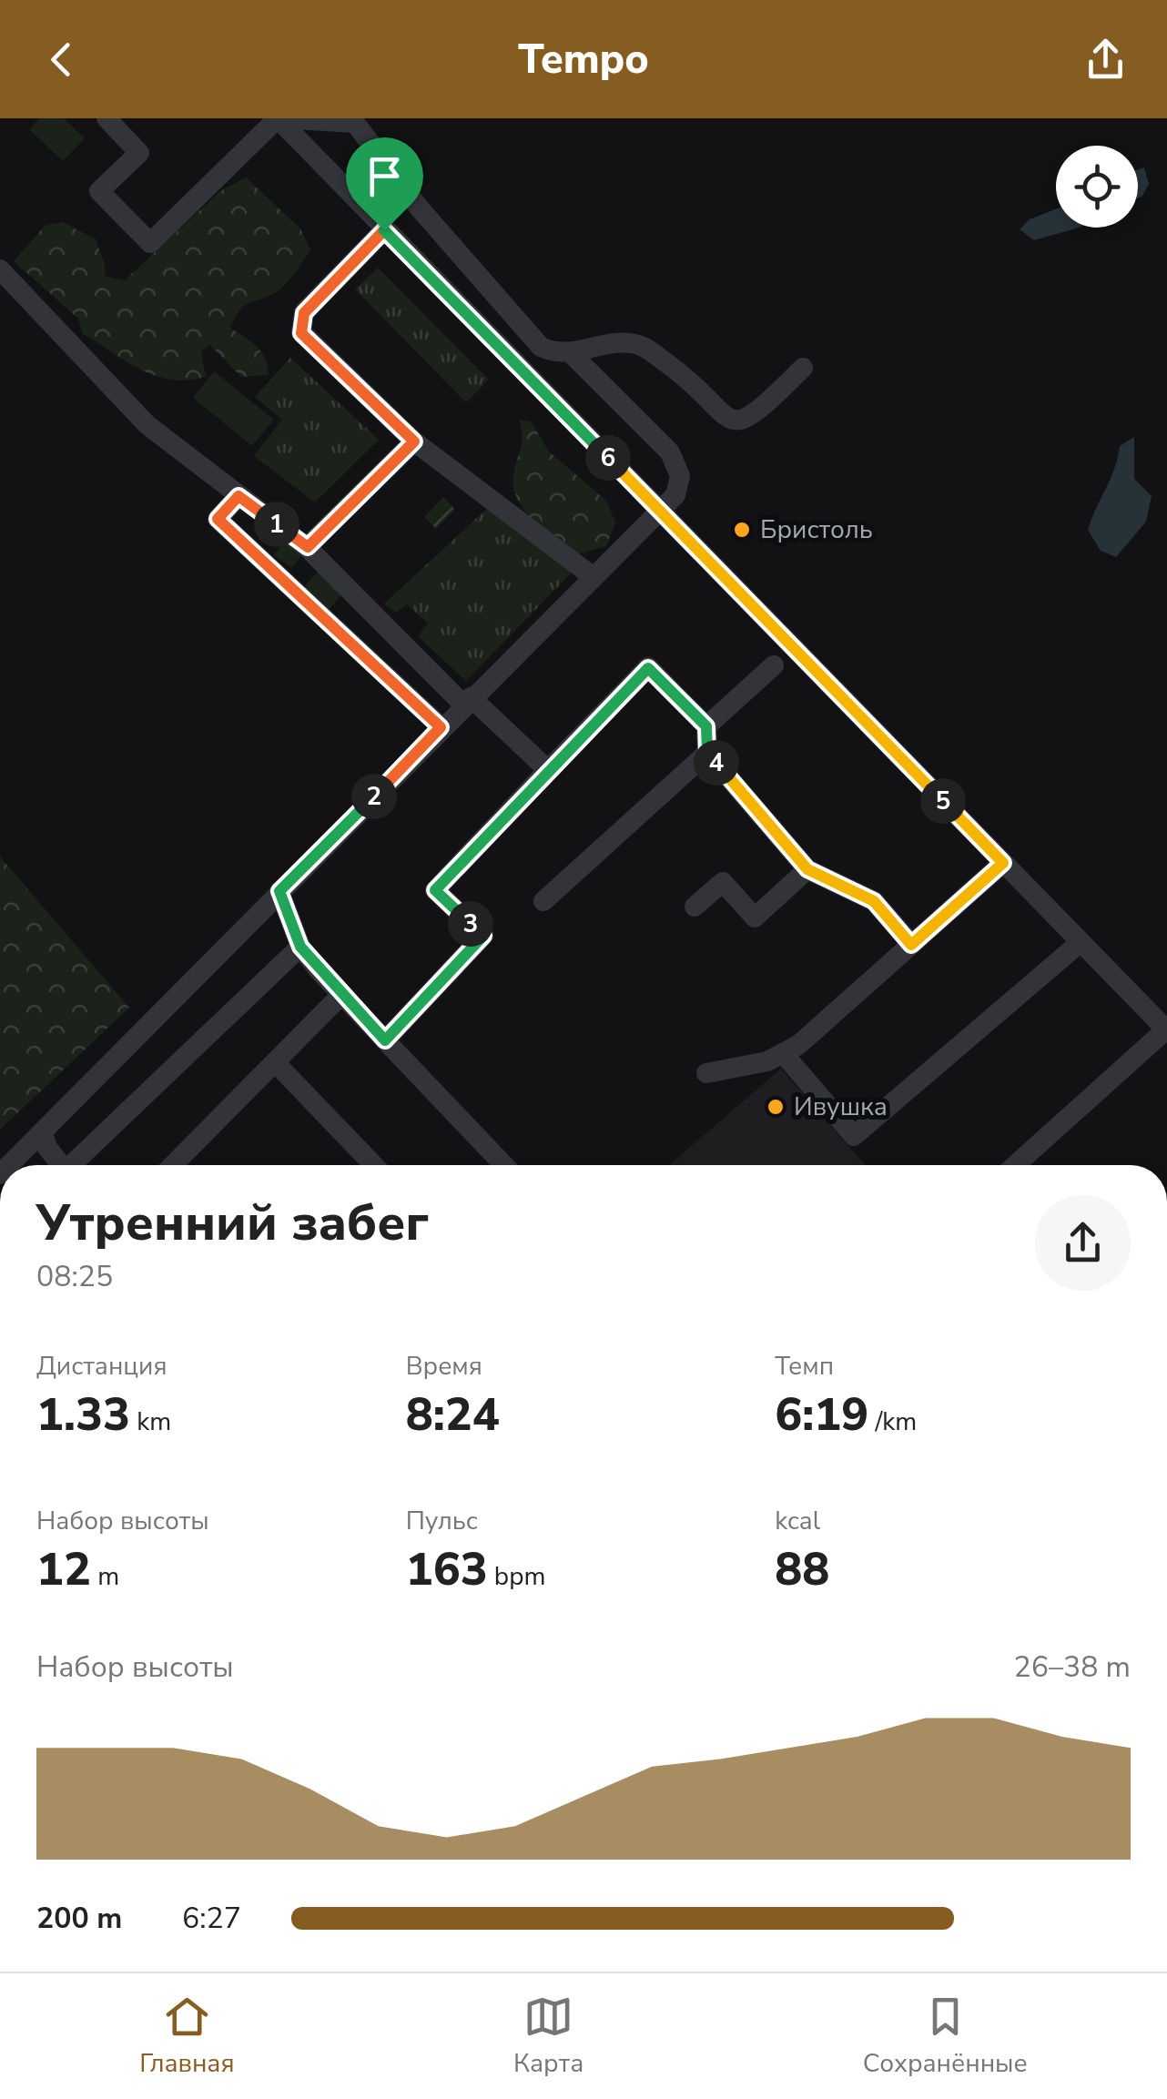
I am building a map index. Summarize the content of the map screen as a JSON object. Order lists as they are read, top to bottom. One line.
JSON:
{"places":["Бристоль","Ивушка"],"page":{"header":"Tempo","pins":["6","1","4","2","5","3"],"heading":["Утренний забег","08:25"],"stats":[["Дистанция","1.33 km"],["Время","8:24"],["Темп","6:19 /km"],["Набор высоты","12 m"],["Пульс","163 bpm"],["kcal","88"]],"chart":["Набор высоты","26–38 m"],"list":[{"name":"200 m","note":"6:27"}],"tabs":["Главная","Карта","Сохранённые"]}}
